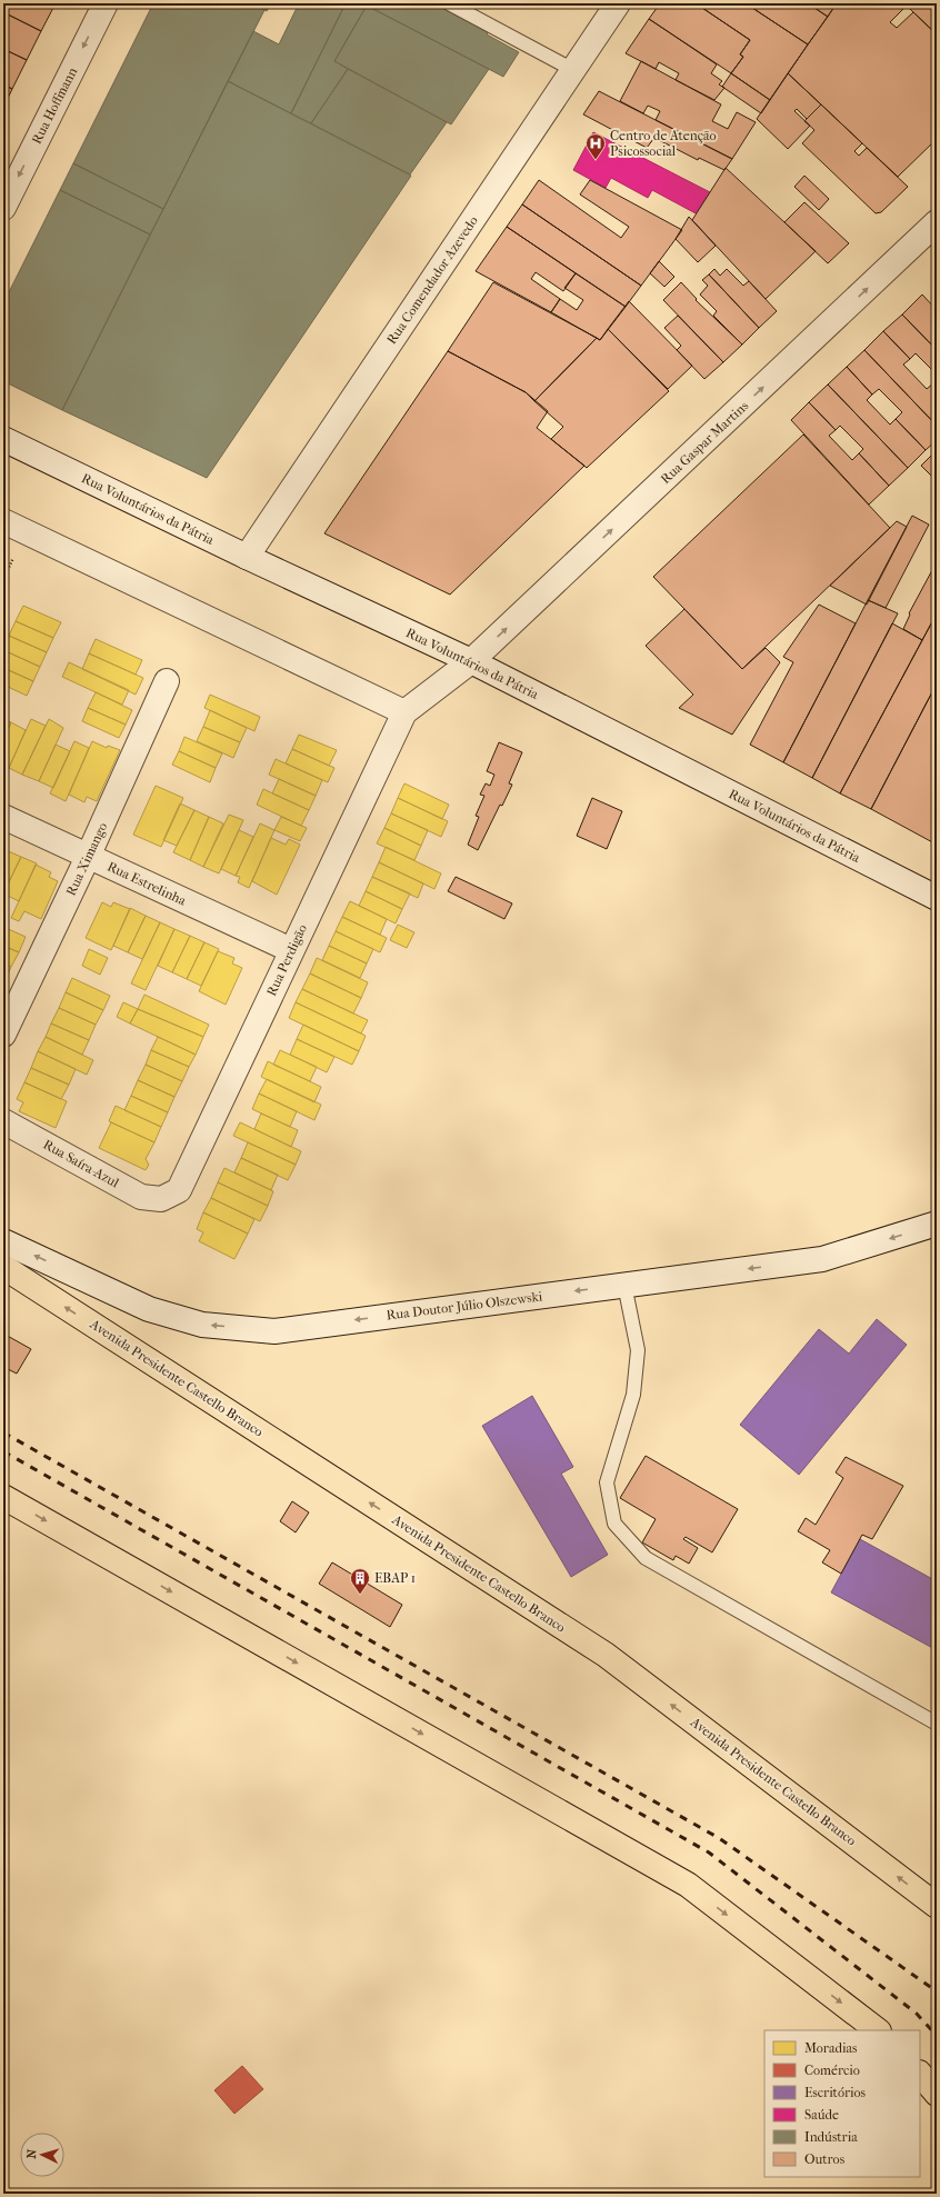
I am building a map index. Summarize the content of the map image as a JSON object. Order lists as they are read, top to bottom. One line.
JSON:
{"streets":{"main road":["Avenida Presidente Castello Branco"],"street":["Rua Hoffmann","Rua Comendador Azevedo","Rua Gaspar Martins","Rua Voluntários da Pátria","Rua Ximango","Rua Estrelinha","Rua Perdigão","Rua Saíra-Azul","Rua Doutor Júlio Olszewski"]},"crossings":[["Rua Comendador Azevedo","Rua Voluntários da Pátria"],["Rua Gaspar Martins","Rua Voluntários da Pátria"],["Rua Gaspar Martins","Rua Perdigão"],["Rua Ximango","Rua Estrelinha"],["Rua Estrelinha","Rua Perdigão"],["Rua Perdigão","Rua Saíra-Azul"]],"one_way":["Rua Hoffmann","Rua Gaspar Martins","Rua Doutor Júlio Olszewski"],"places":{"hospital":["Centro de Atenção Psicossocial"],"building":["EBAP 1"]},"legend":["Moradias","Comércio","Escritórios","Saúde","Indústria","Outros"],"north":"left"}
